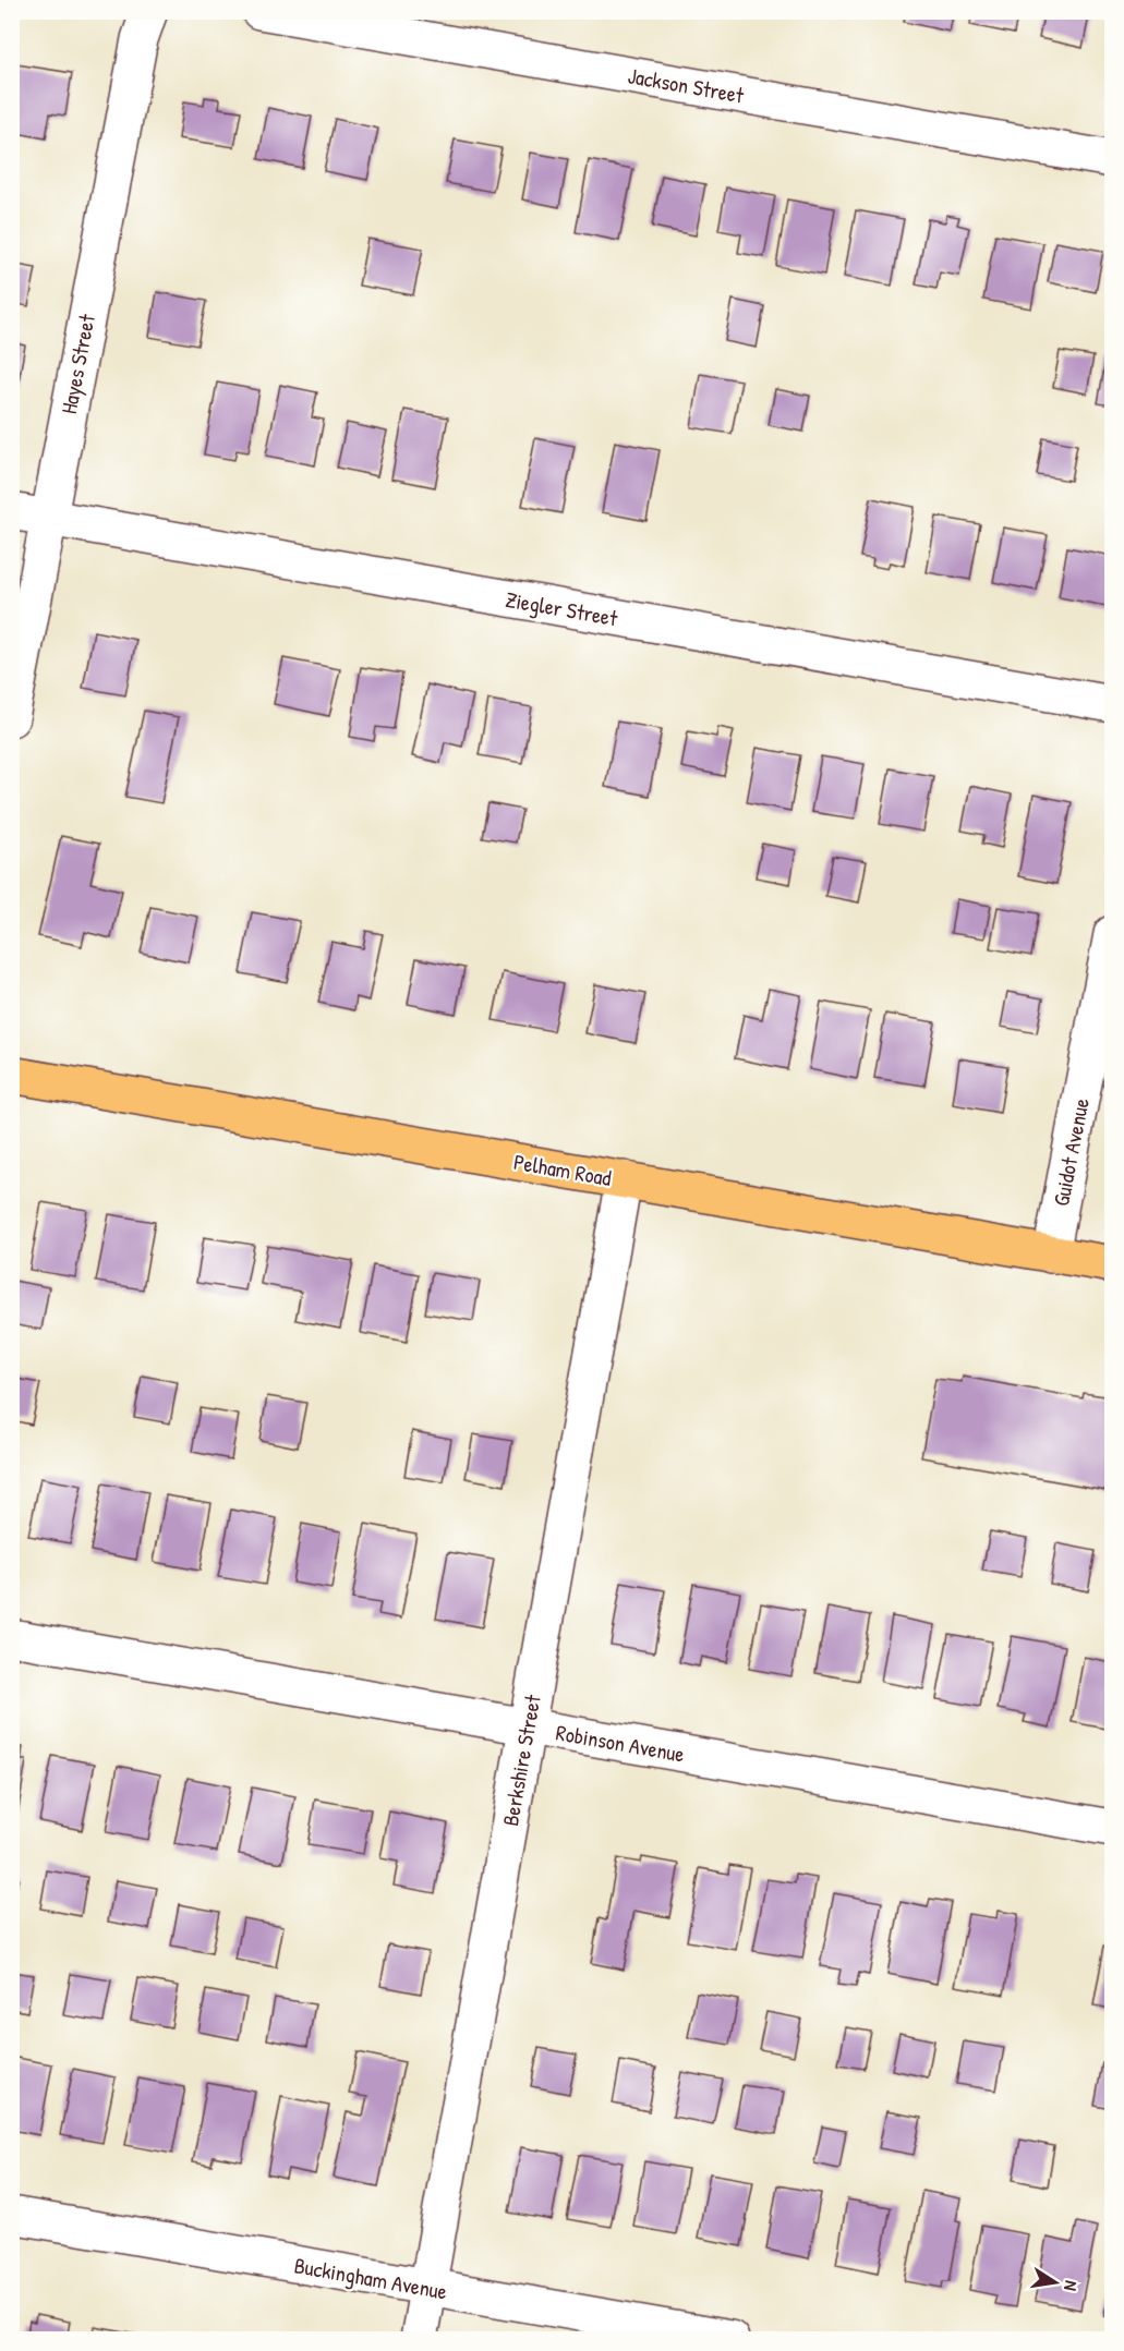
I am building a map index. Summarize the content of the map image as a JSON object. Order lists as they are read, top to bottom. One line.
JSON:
{"streets":{"main road":["Pelham Road"],"street":["Jackson Street","Hayes Street","Ziegler Street","Guidot Avenue","Robinson Avenue","Berkshire Street","Buckingham Avenue"]},"crossings":[["Hayes Street","Ziegler Street"],["Guidot Avenue","Pelham Road"],["Pelham Road","Berkshire Street"],["Robinson Avenue","Berkshire Street"],["Berkshire Street","Buckingham Avenue"]],"north":"right"}
